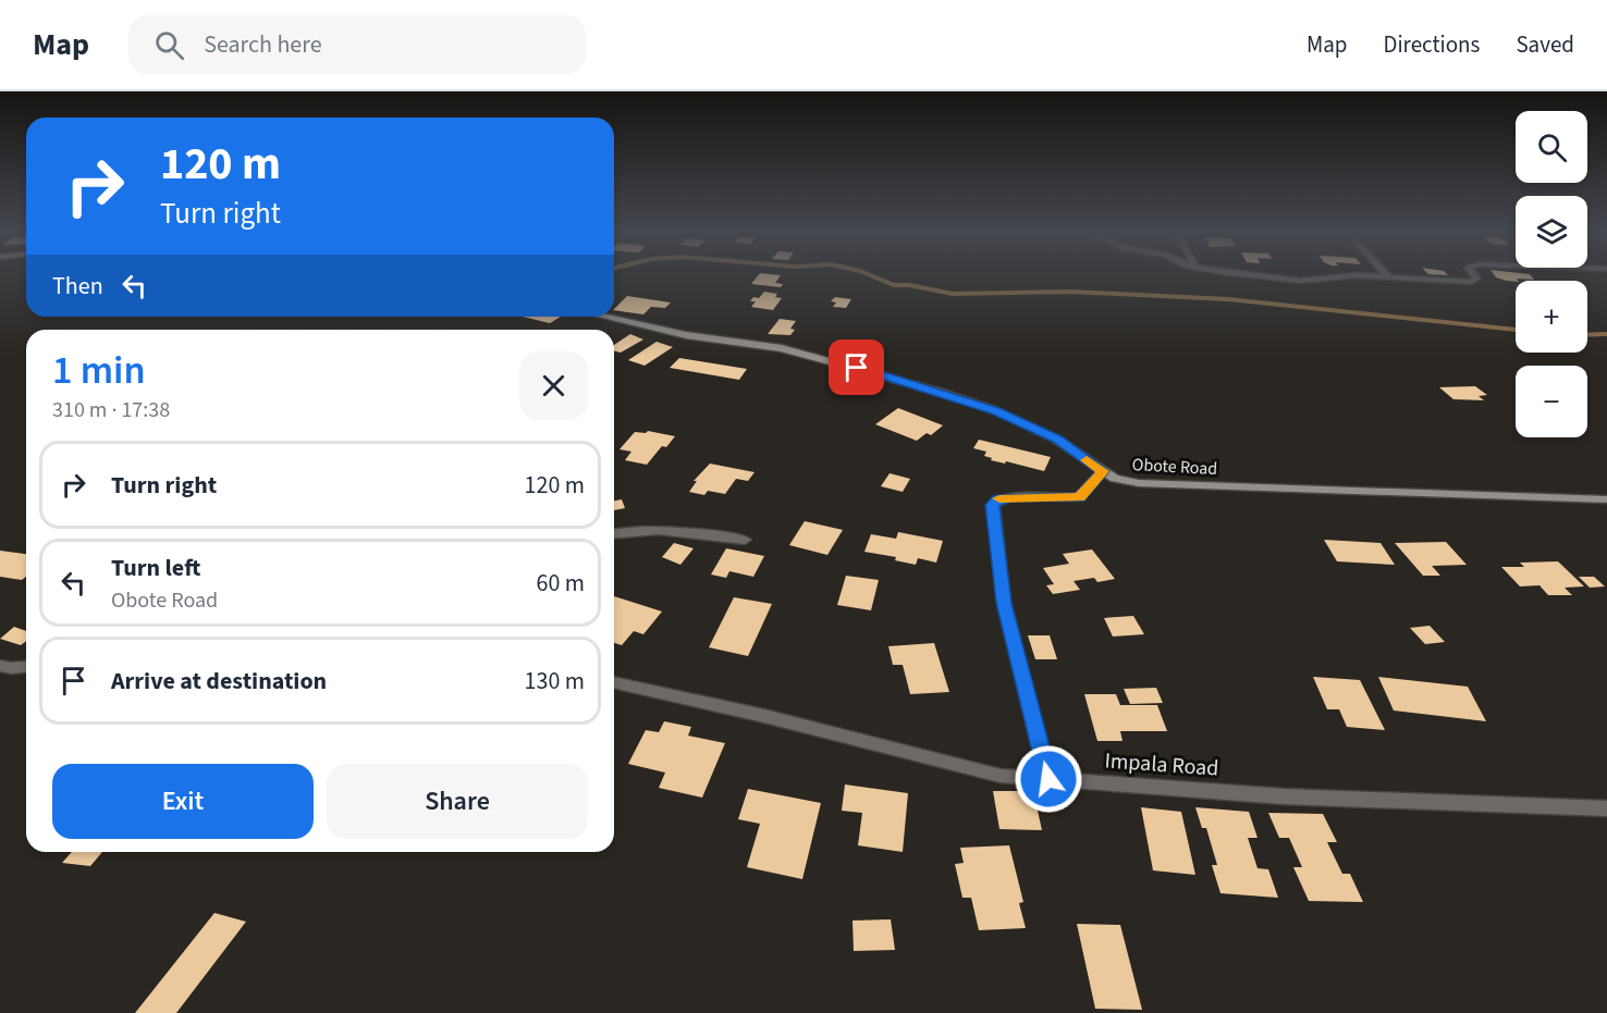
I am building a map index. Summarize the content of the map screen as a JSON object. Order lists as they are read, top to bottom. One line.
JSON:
{"streets":{"street":["Obote Road","Impala Road"]},"page":{"header":"Map","search":"Search here","nav":["Map","Directions","Saved"],"map_buttons":["+","−"],"turn":["120 m","Turn right"],"then":"Then","heading":["1 min","310 m · 17:38"],"list":[{"name":"Turn right","value":"120 m"},{"name":"Turn left","note":"Obote Road","value":"60 m"},{"name":"Arrive at destination","value":"130 m"}],"buttons":["Exit","Share"]}}
